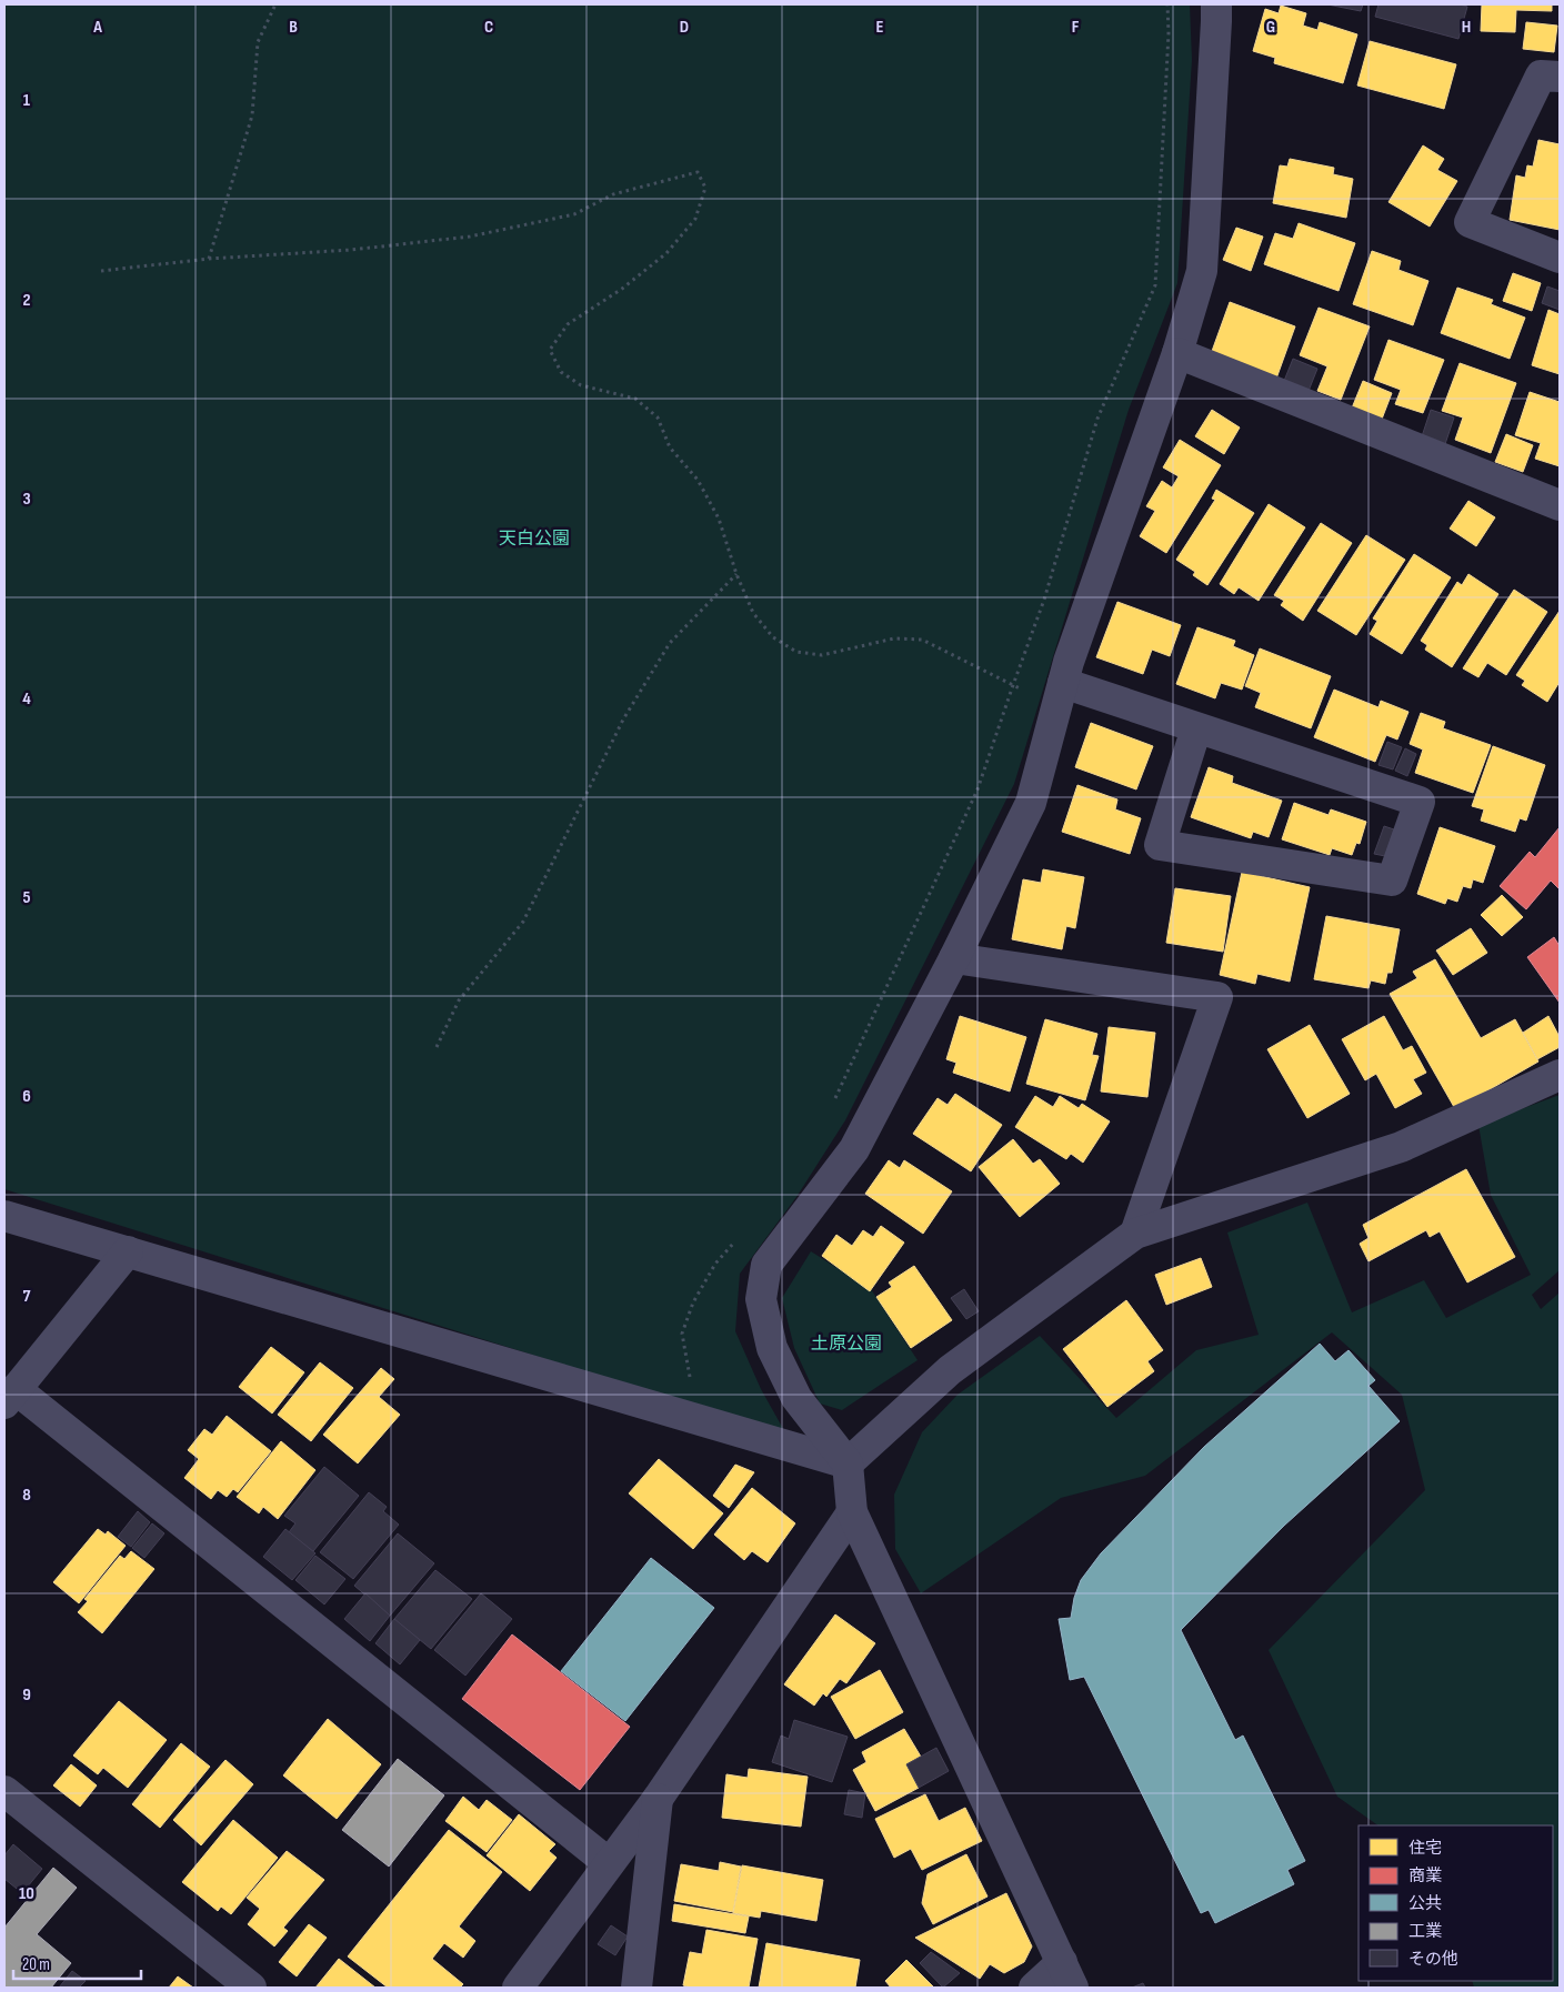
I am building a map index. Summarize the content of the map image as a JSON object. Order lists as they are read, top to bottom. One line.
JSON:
{"parks":["天白公園","土原公園"],"legend":["住宅","商業","公共","工業","その他"],"scale_bar":"20 m","grid":{"columns":["A","B","C","D","E","F","G","H"],"rows":["1","2","3","4","5","6","7","8","9","10"]}}
